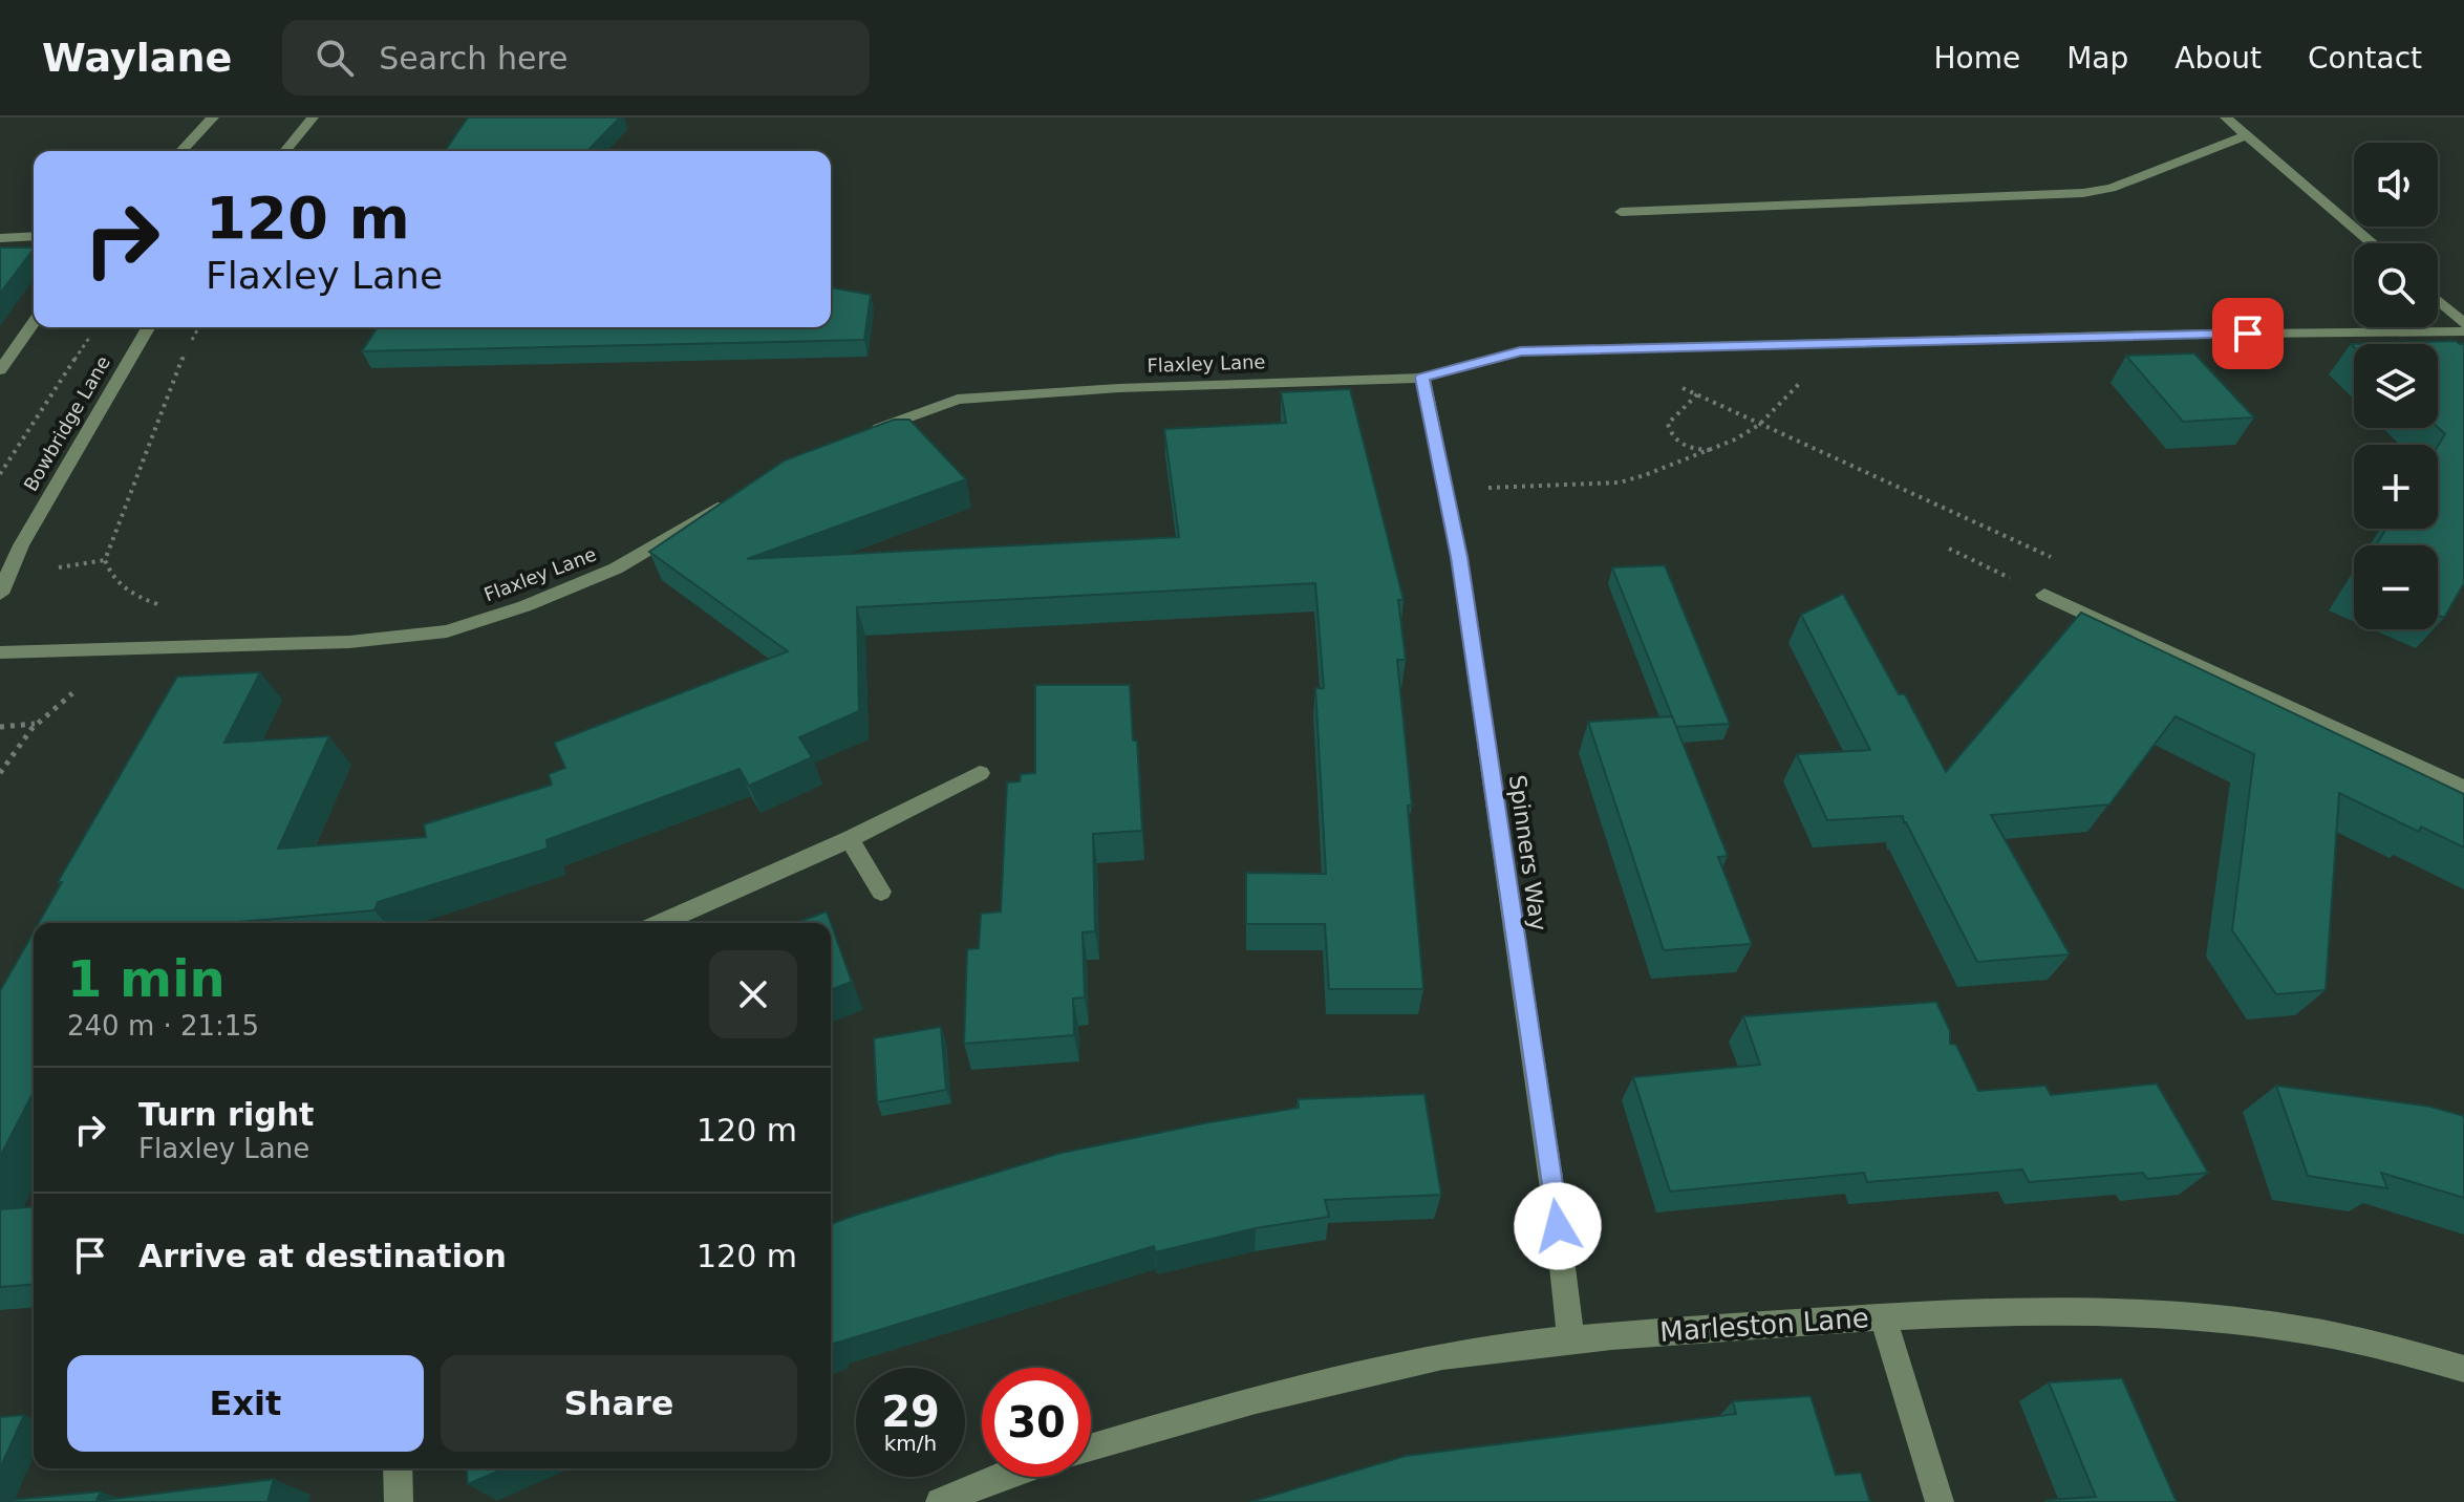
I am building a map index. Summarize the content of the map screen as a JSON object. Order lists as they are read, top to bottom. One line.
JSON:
{"streets":{"street":["Flaxley Lane","Bowbridge Lane","Spinners Way","Marleston Lane"]},"crossings":[["Flaxley Lane","Spinners Way"],["Spinners Way","Marleston Lane"]],"page":{"header":"Waylane","search":"Search here","nav":["Home","Map","About","Contact"],"map_buttons":["+","−"],"turn":["120 m","Flaxley Lane"],"heading":["1 min","240 m · 21:15"],"list":[{"name":"Turn right","note":"Flaxley Lane","value":"120 m"},{"name":"Arrive at destination","value":"120 m"}],"buttons":["Exit","Share"],"speed":"29 km/h","limit":"30"}}
